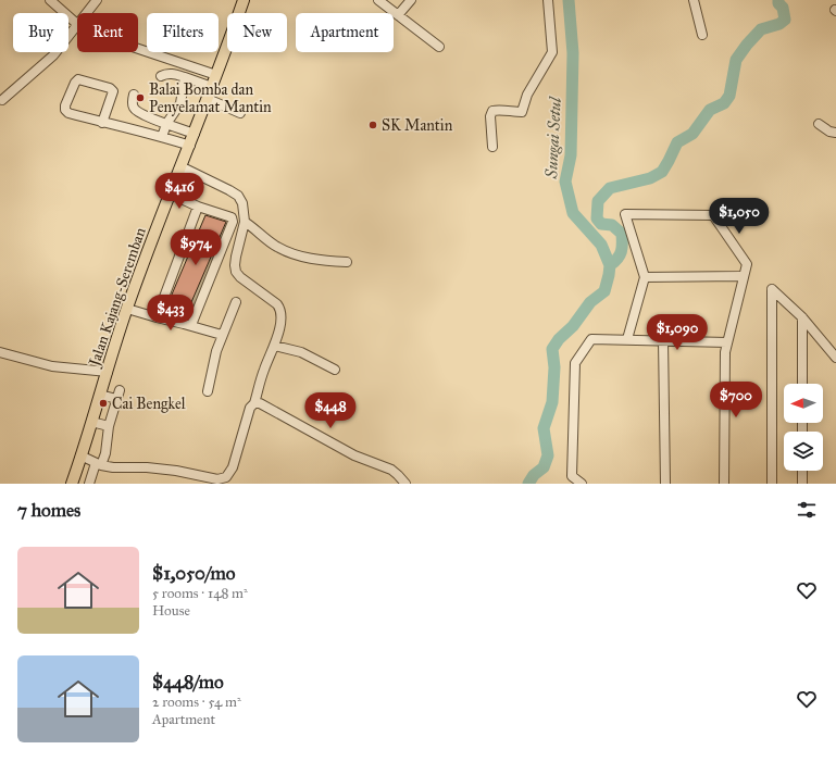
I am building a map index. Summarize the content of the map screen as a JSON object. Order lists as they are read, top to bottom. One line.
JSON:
{"streets":{"main road":["Jalan Kajang-Seremban"]},"water":["Sungai Setul"],"places":["Balai Bomba dan Penyelamat Mantin","SK Mantin","Cai Bengkel"],"north":"left","page":{"chip":["Buy","Rent","Filters","New","Apartment"],"price":["$416","$1,050","$974","$433","$1,090","$700","$448"],"heading":"7 homes","list":[{"name":"$1,050/mo","note":"5 rooms · 148 m² · House"},{"name":"$448/mo","note":"2 rooms · 54 m² · Apartment"}]}}
